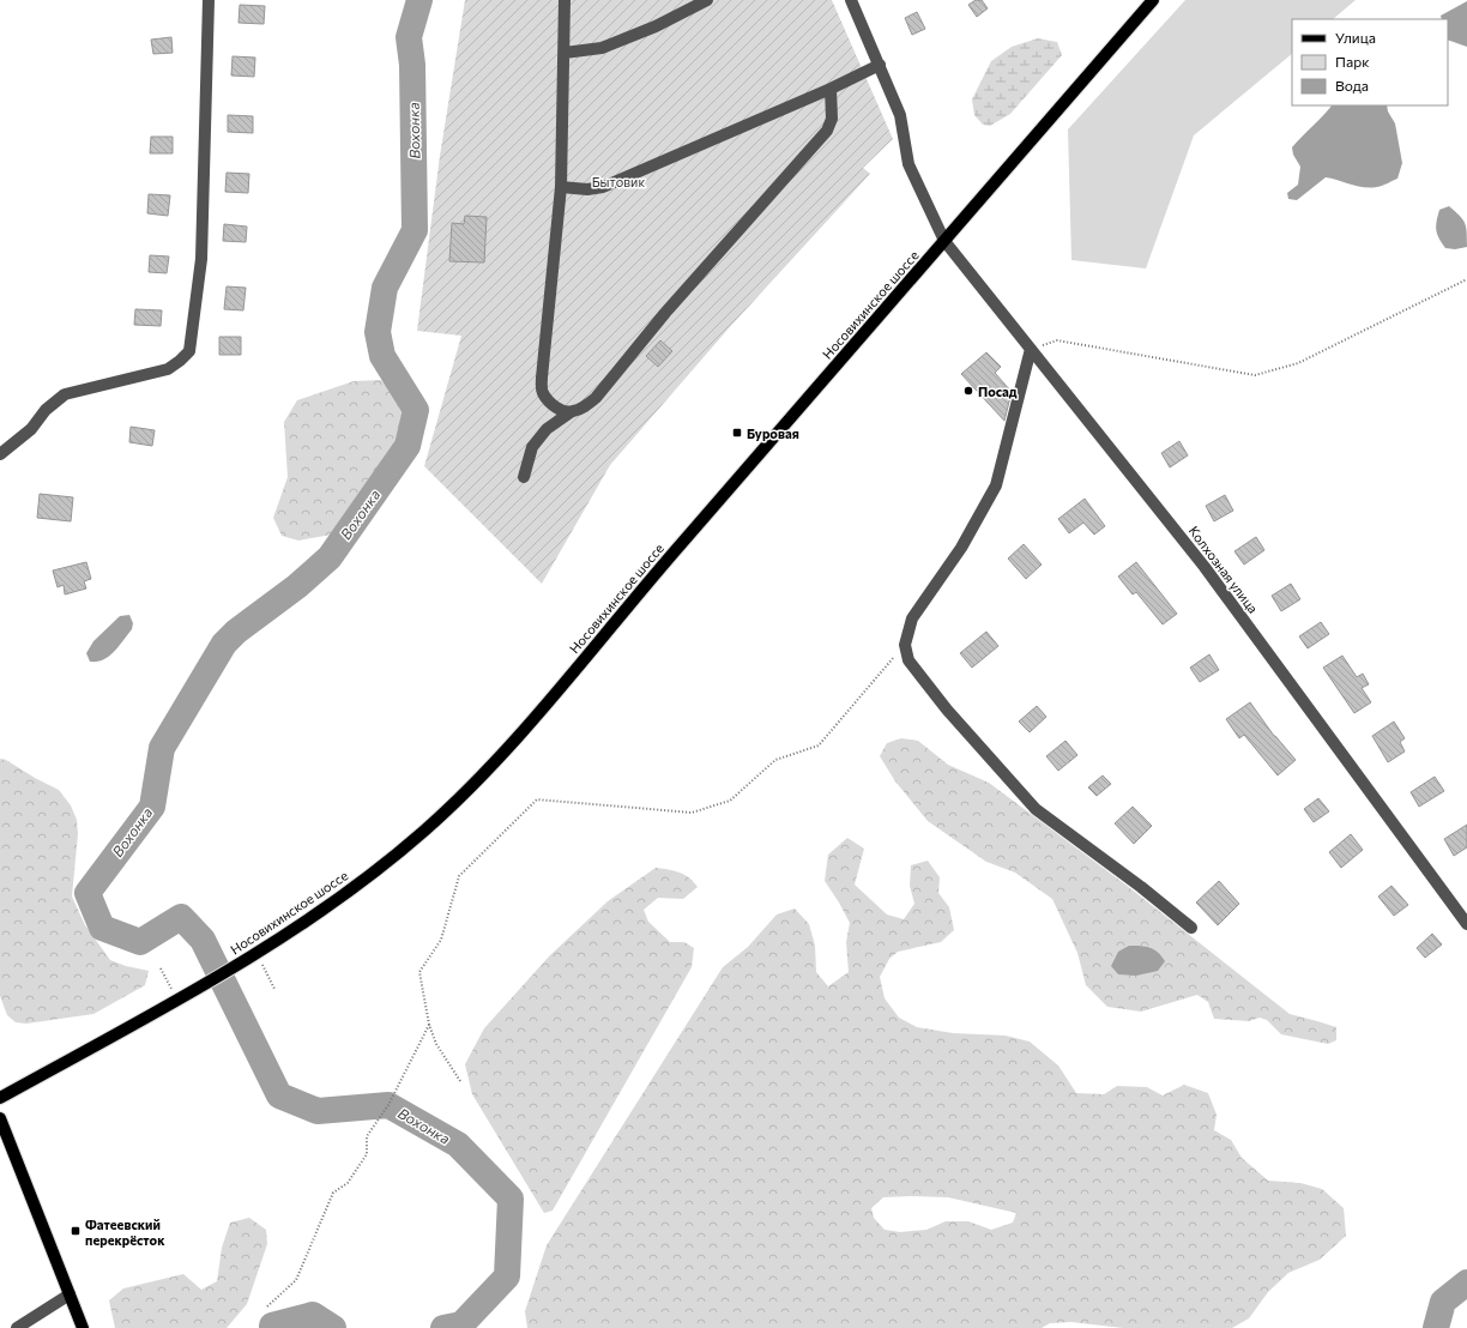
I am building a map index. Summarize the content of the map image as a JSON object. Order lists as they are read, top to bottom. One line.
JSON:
{"streets":{"main road":["Носовихинское шоссе"],"street":["Колхозная улица"]},"crossings":[["Носовихинское шоссе","Колхозная улица"]],"water":["Вохонка"],"parks":["Бытовик"],"places":{"other":["Посад"],"transit":["Буровая","Фатеевский перекрёсток"]},"legend":["Улица","Парк","Вода"]}
